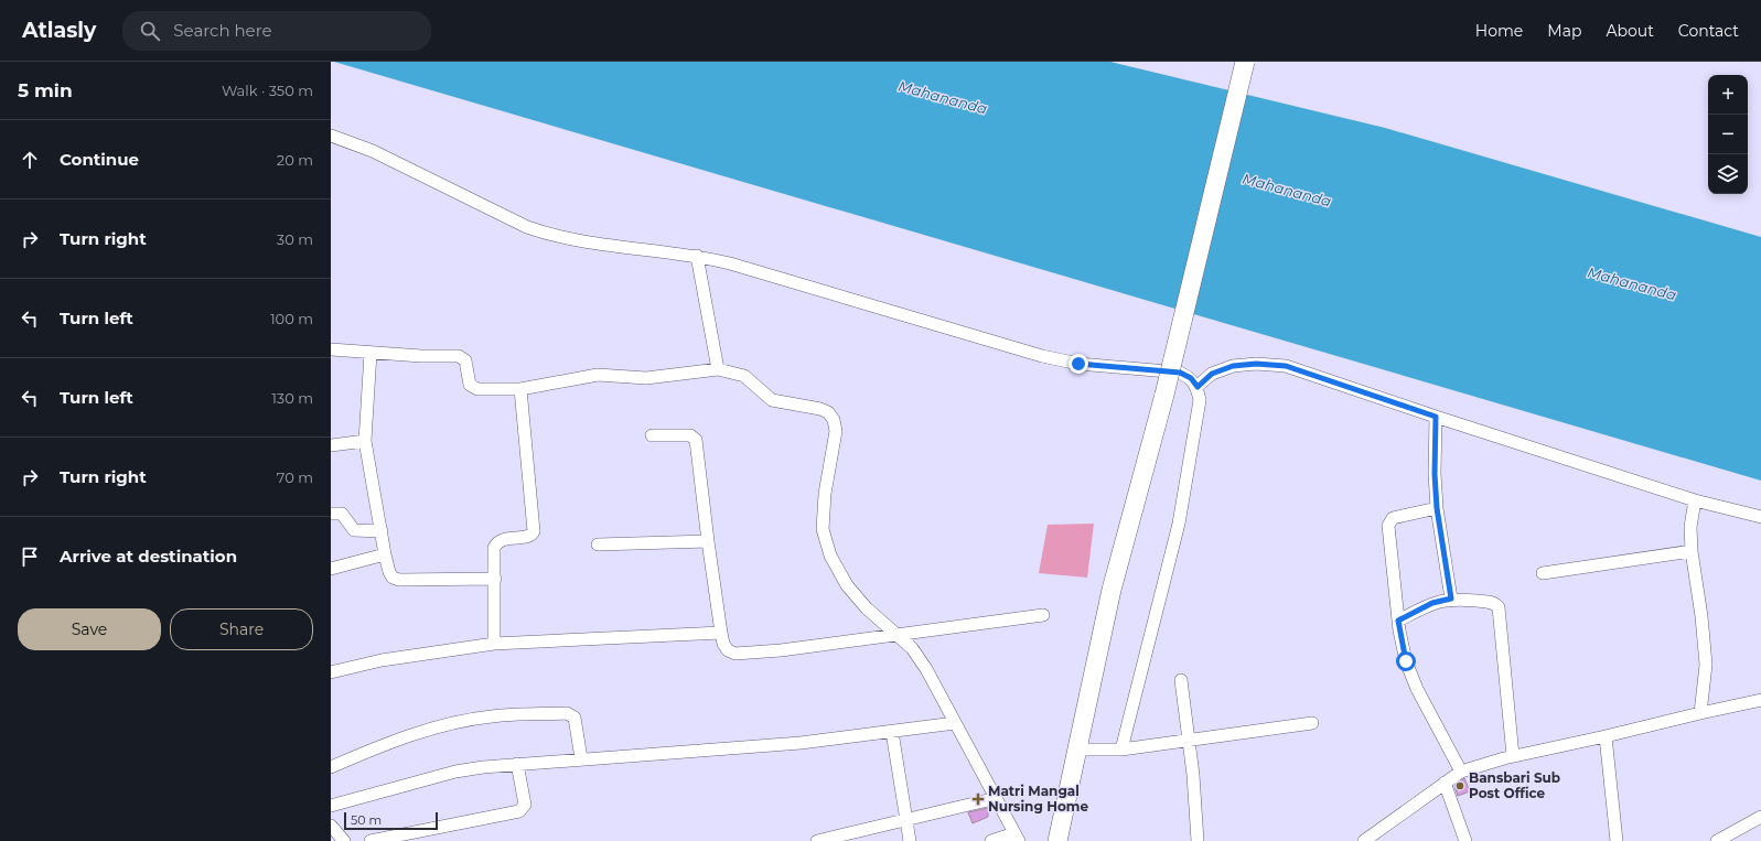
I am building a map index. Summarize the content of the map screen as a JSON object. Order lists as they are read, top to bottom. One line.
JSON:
{"water":["Mahananda"],"places":{"other":["Bansbari Sub Post Office"],"health":["Matri Mangal Nursing Home"]},"scale_bar":"50 m","page":{"header":"Atlasly","search":"Search here","nav":["Home","Map","About","Contact"],"heading":["5 min","Walk · 350 m"],"map_buttons":["+","−"],"list":[["Continue","20 m"],["Turn right","30 m"],["Turn left","100 m"],["Turn left","130 m"],["Turn right","70 m"],"Arrive at destination"],"buttons":["Save","Share"],"scale":"50 m"}}
